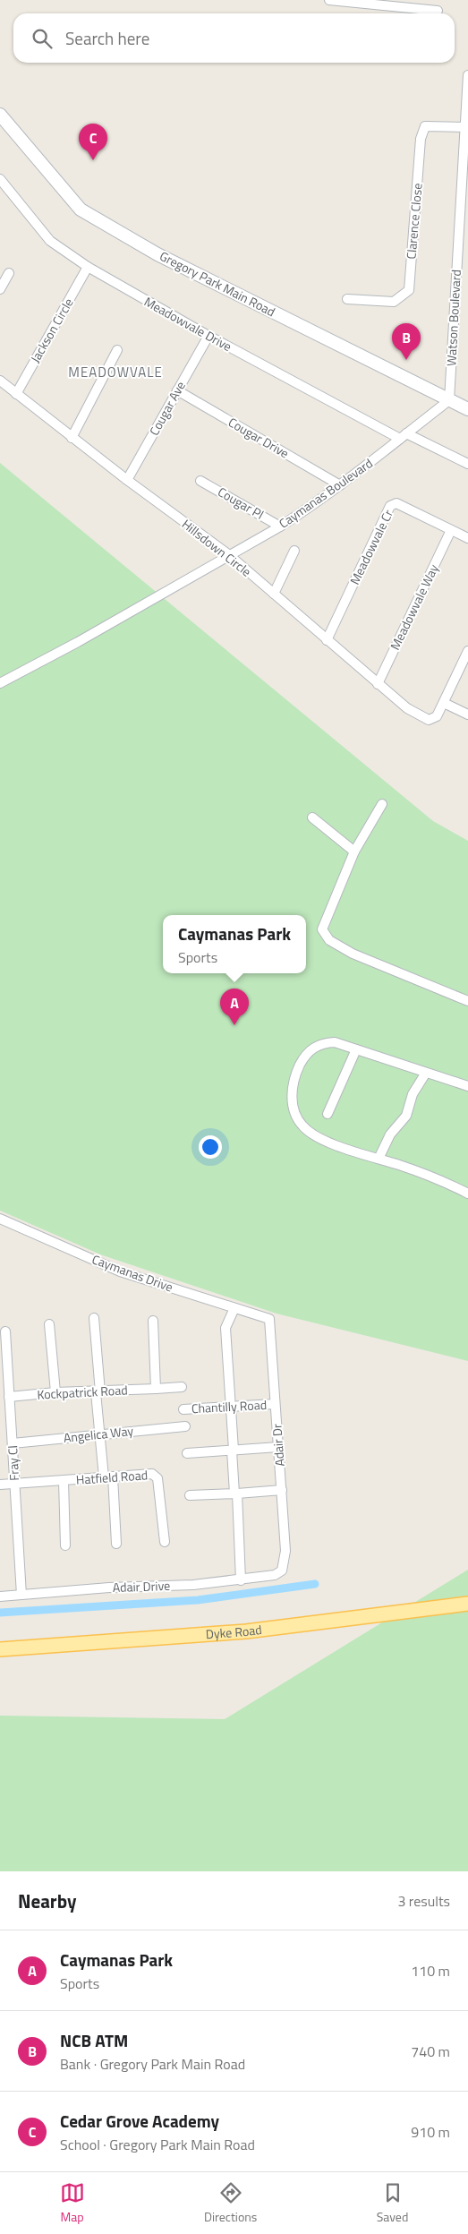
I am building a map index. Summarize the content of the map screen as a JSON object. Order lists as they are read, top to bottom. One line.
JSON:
{"streets":{"main road":["Dyke Road"],"street":["Clarence Close","Gregory Park Main Road","Watson Boulevard","Meadowvale Drive","Jackson Circle","Cougar Ave","Cougar Drive","Caymanas Boulevard","Cougar Pl","Meadowvale Cr","Hillsdown Circle","Meadowvale Way","Caymanas Drive","Kockpatrick Road","Chantilly Road","Angelica Way","Adair Dr","Fray Cl","Hatfield Road","Adair Drive"]},"crossings":[["Clarence Close","Watson Boulevard"],["Gregory Park Main Road","Watson Boulevard"],["Gregory Park Main Road","Caymanas Boulevard"],["Watson Boulevard","Caymanas Boulevard"],["Meadowvale Drive","Jackson Circle"],["Meadowvale Drive","Cougar Ave"],["Meadowvale Drive","Caymanas Boulevard"],["Jackson Circle","Hillsdown Circle"],["Cougar Ave","Cougar Drive"],["Cougar Ave","Hillsdown Circle"],["Cougar Drive","Caymanas Boulevard"],["Caymanas Boulevard","Cougar Pl"],["Caymanas Boulevard","Hillsdown Circle"],["Meadowvale Cr","Hillsdown Circle"],["Meadowvale Cr","Meadowvale Way"],["Hillsdown Circle","Meadowvale Way"],["Caymanas Drive","Adair Dr"],["Kockpatrick Road","Fray Cl"],["Chantilly Road","Adair Dr"],["Angelica Way","Fray Cl"],["Adair Dr","Adair Drive"],["Fray Cl","Hatfield Road"],["Fray Cl","Adair Drive"]],"districts":["MEADOWVALE"],"page":{"search":"Search here","pins":["C","B","A"],"popup":["Caymanas Park","Sports"],"heading":["Nearby","3 results"],"list":[{"mark":"A","name":"Caymanas Park","note":"Sports","value":"110 m"},{"mark":"B","name":"NCB ATM","note":"Bank · Gregory Park Main Road","value":"740 m"},{"mark":"C","name":"Cedar Grove Academy","note":"School · Gregory Park Main Road","value":"910 m"}],"nav":["Map","Directions","Saved"]}}
